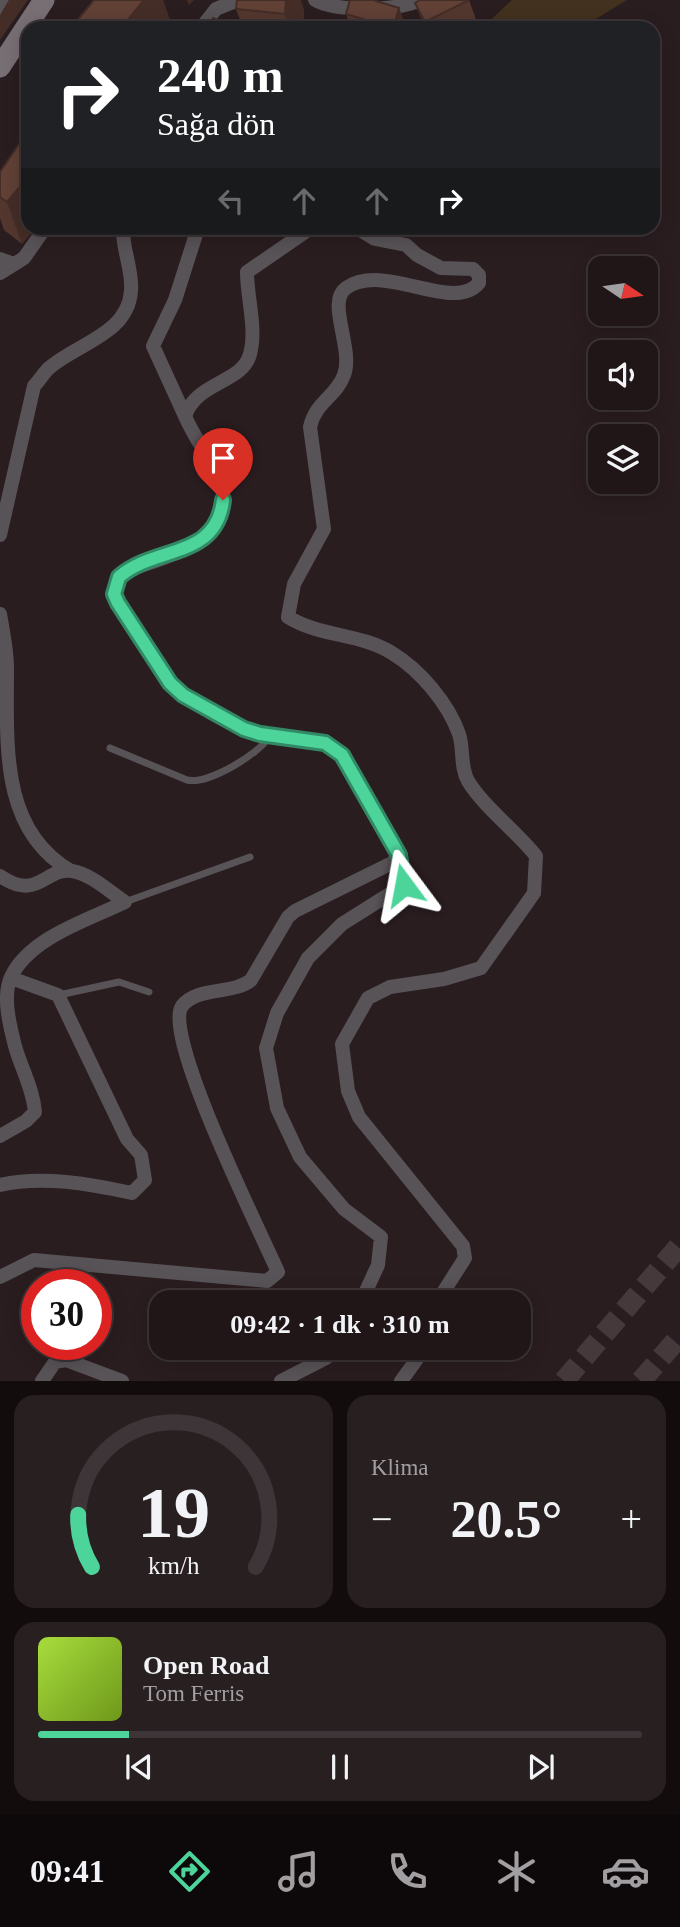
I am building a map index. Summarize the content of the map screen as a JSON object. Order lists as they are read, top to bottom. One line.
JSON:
{"north":"right","page":{"turn":["240 m","Sağa dön"],"limit":"30","trip":"09:42 · 1 dk · 310 m","tile":"Klima","heat":["−","20.5°","+"],"song":["Open Road","Tom Ferris"],"tabs":"09:41","gauge":["19","km/h"]}}
